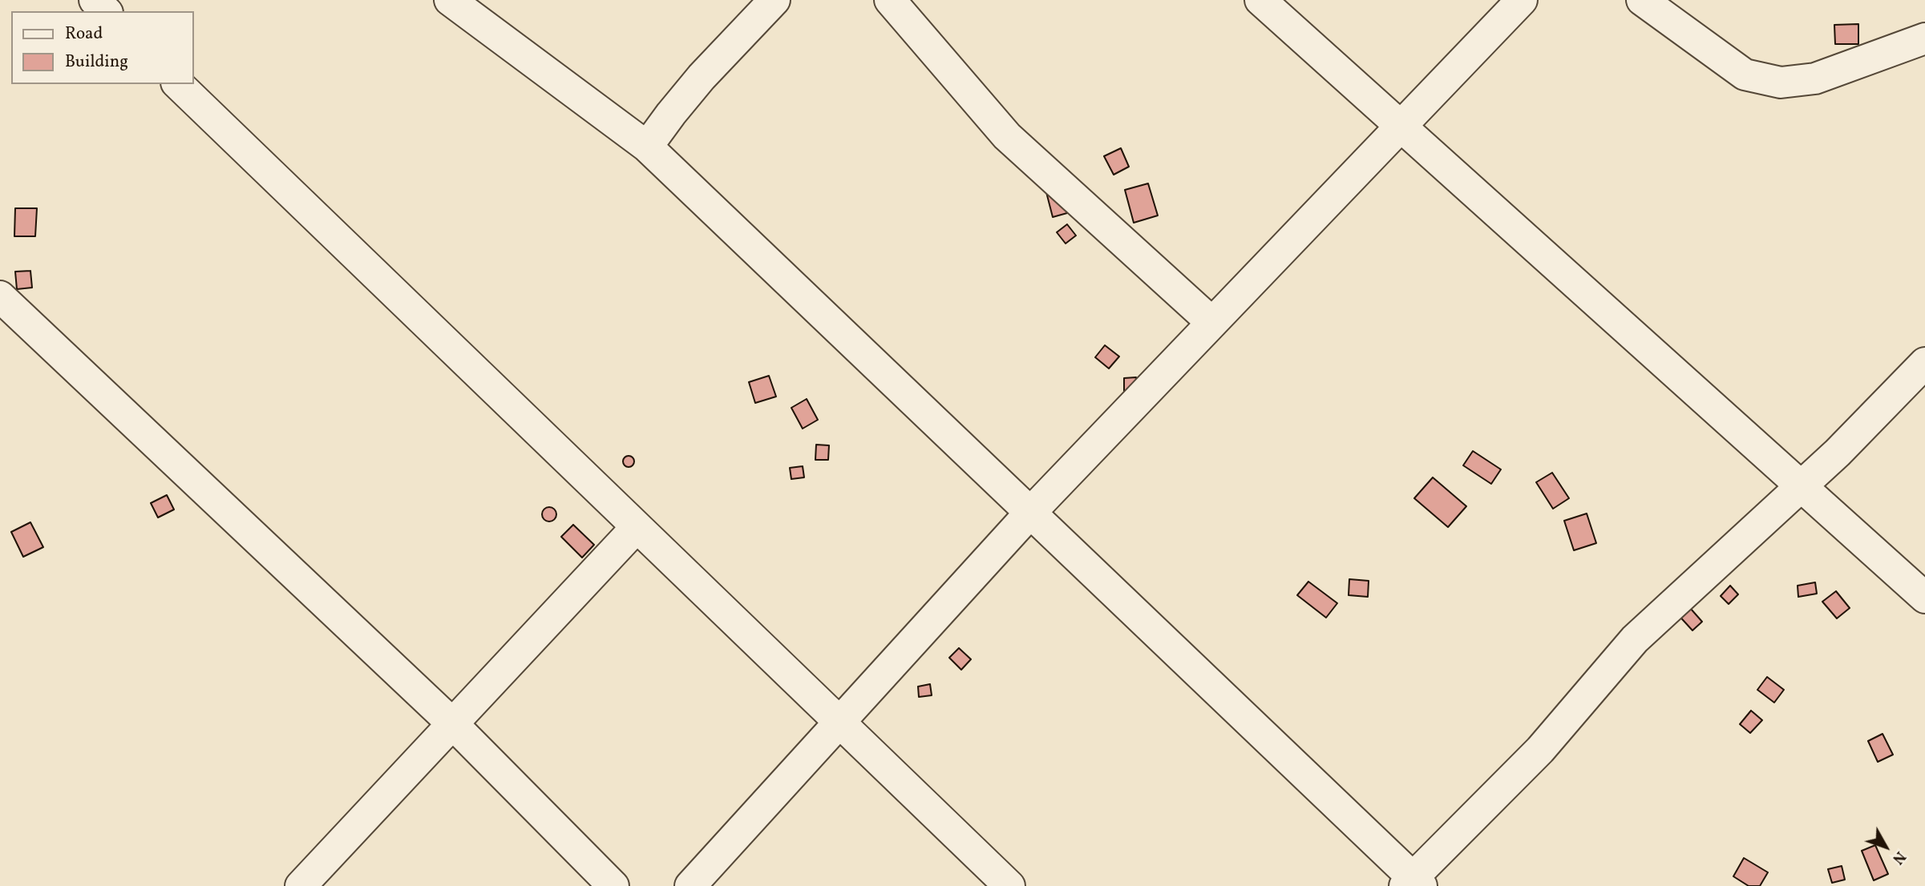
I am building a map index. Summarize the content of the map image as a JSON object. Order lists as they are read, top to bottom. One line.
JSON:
{"legend":["Road","Building"],"north":"bottom right"}
